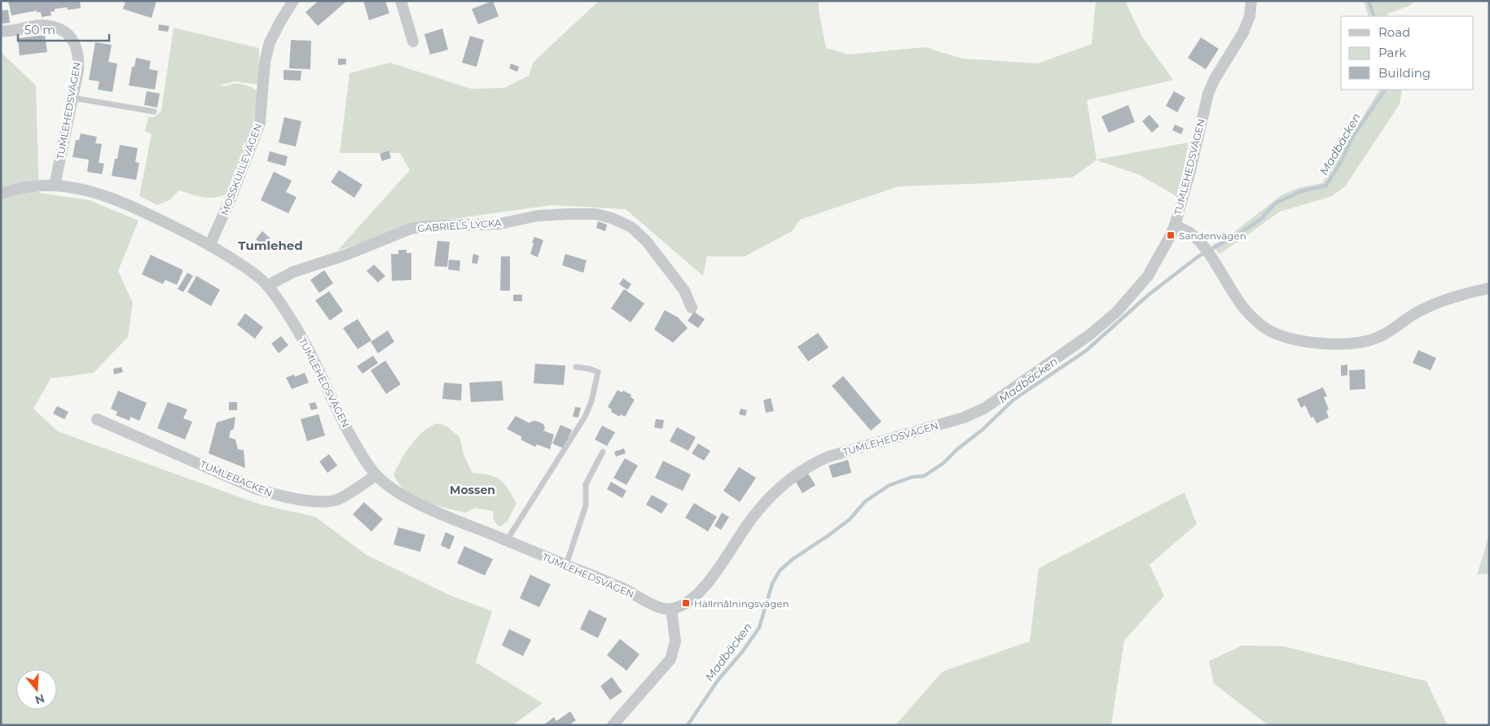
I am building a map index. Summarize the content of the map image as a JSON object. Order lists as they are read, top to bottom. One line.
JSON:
{"streets":{"street":["TUMLEHEDSVÄGEN","MOSSKULLEVÄGEN","GABRIELS LYCKA","TUMLEBACKEN"]},"crossings":[["TUMLEHEDSVÄGEN","MOSSKULLEVÄGEN"],["TUMLEHEDSVÄGEN","GABRIELS LYCKA"],["TUMLEHEDSVÄGEN","TUMLEBACKEN"]],"districts":["Tumlehed","Mossen"],"water":["Madbäcken"],"places":{"transit":["Sandenvägen","Hällmålningsvägen"]},"legend":["Road","Park","Building"],"scale_bar":"50 m","north":"bottom"}
